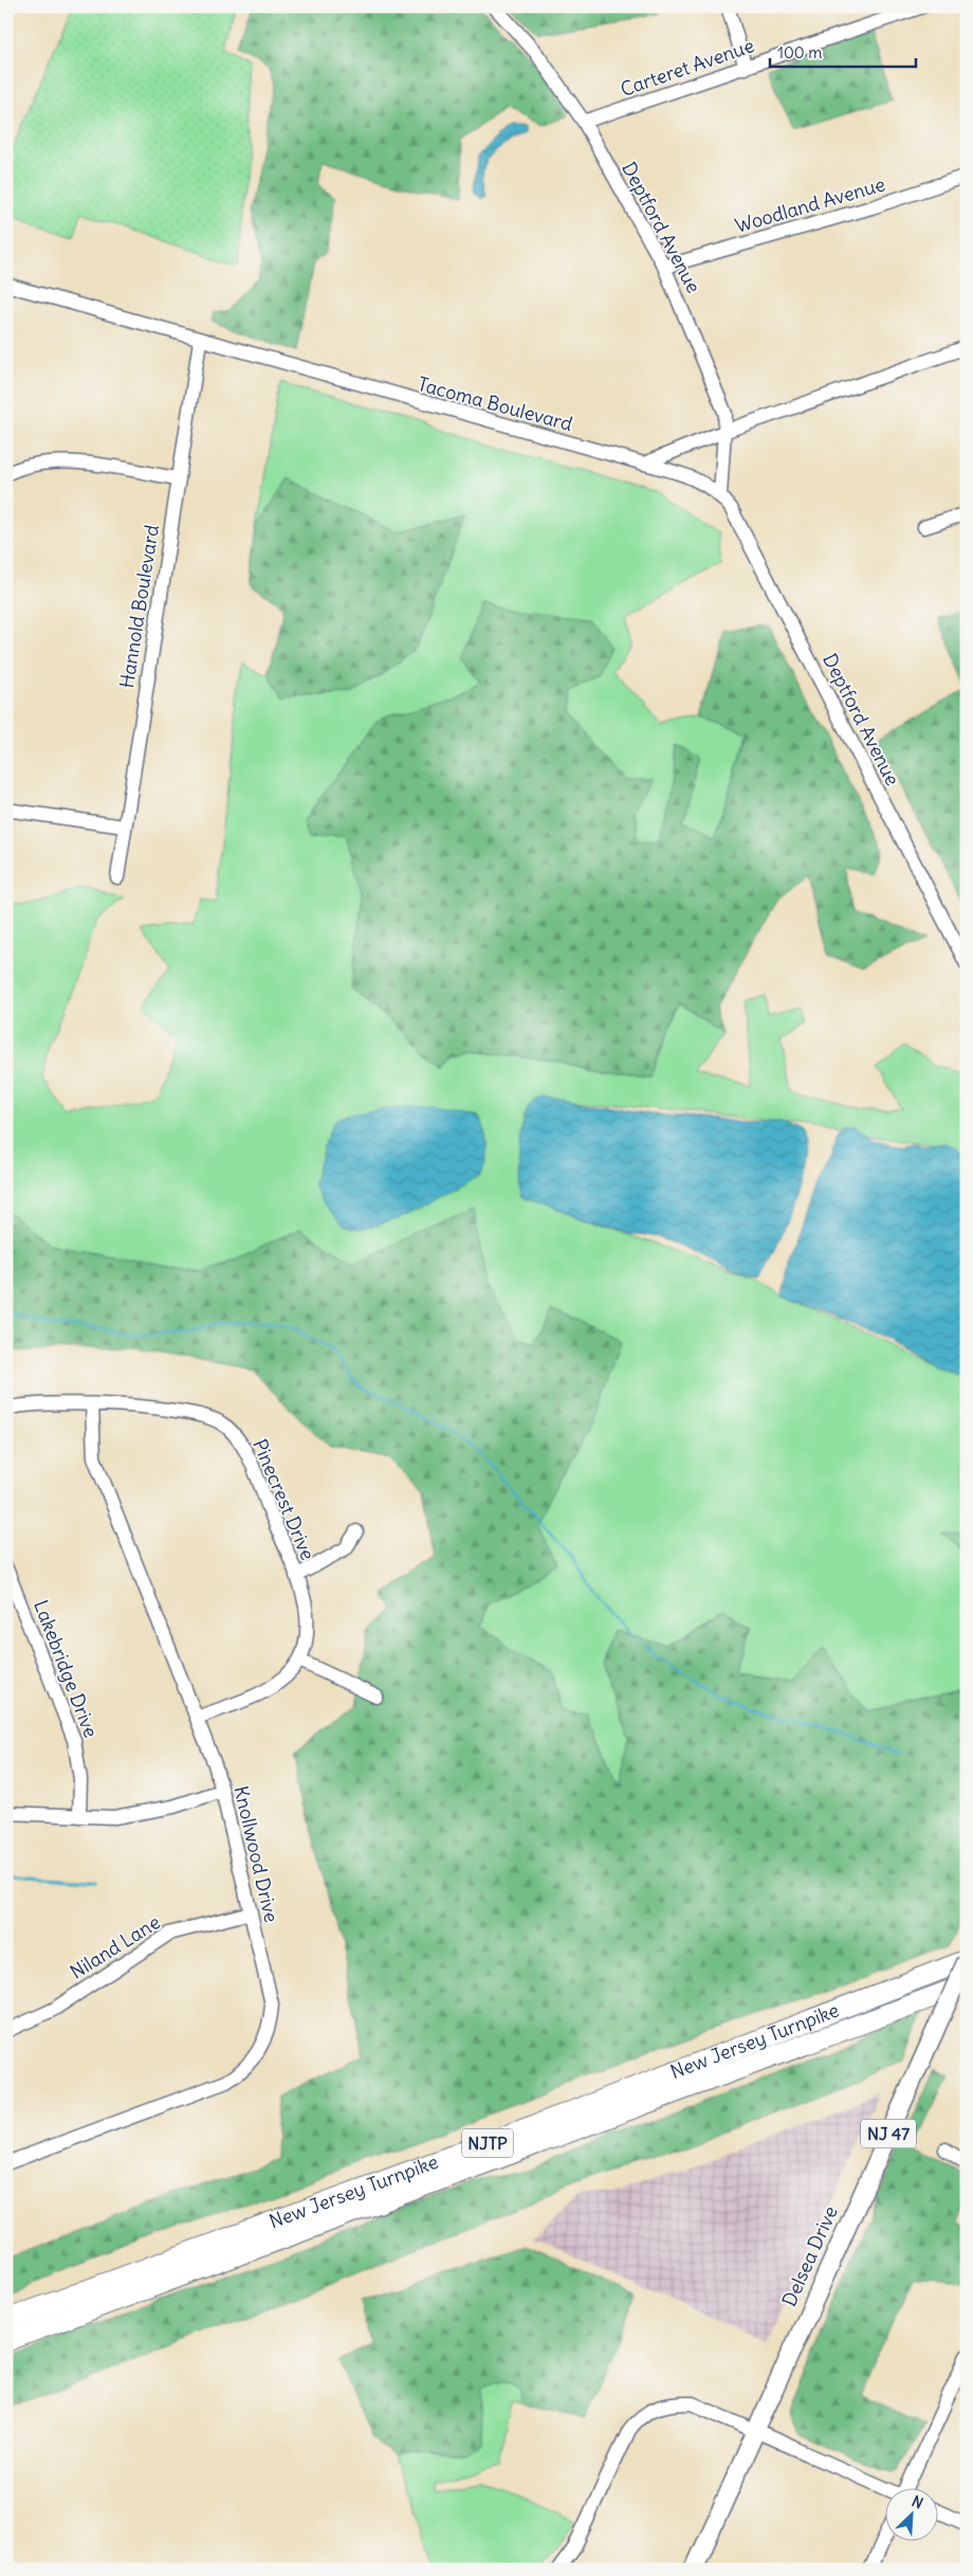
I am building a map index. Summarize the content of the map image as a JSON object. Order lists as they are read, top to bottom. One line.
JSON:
{"streets":{"highway":["New Jersey Turnpike","NJTP"],"main road":["NJ 47","Delsea Drive"],"street":["Carteret Avenue","Woodland Avenue","Deptford Avenue","Tacoma Boulevard","Hannold Boulevard","Pinecrest Drive","Lakebridge Drive","Knollwood Drive","Niland Lane"]},"crossings":[["Carteret Avenue","Deptford Avenue"],["Woodland Avenue","Deptford Avenue"],["Deptford Avenue","Tacoma Boulevard"],["Tacoma Boulevard","Hannold Boulevard"],["Pinecrest Drive","Knollwood Drive"],["Knollwood Drive","Niland Lane"],["New Jersey Turnpike","Delsea Drive"]],"scale_bar":"100 m","north":"top right"}
